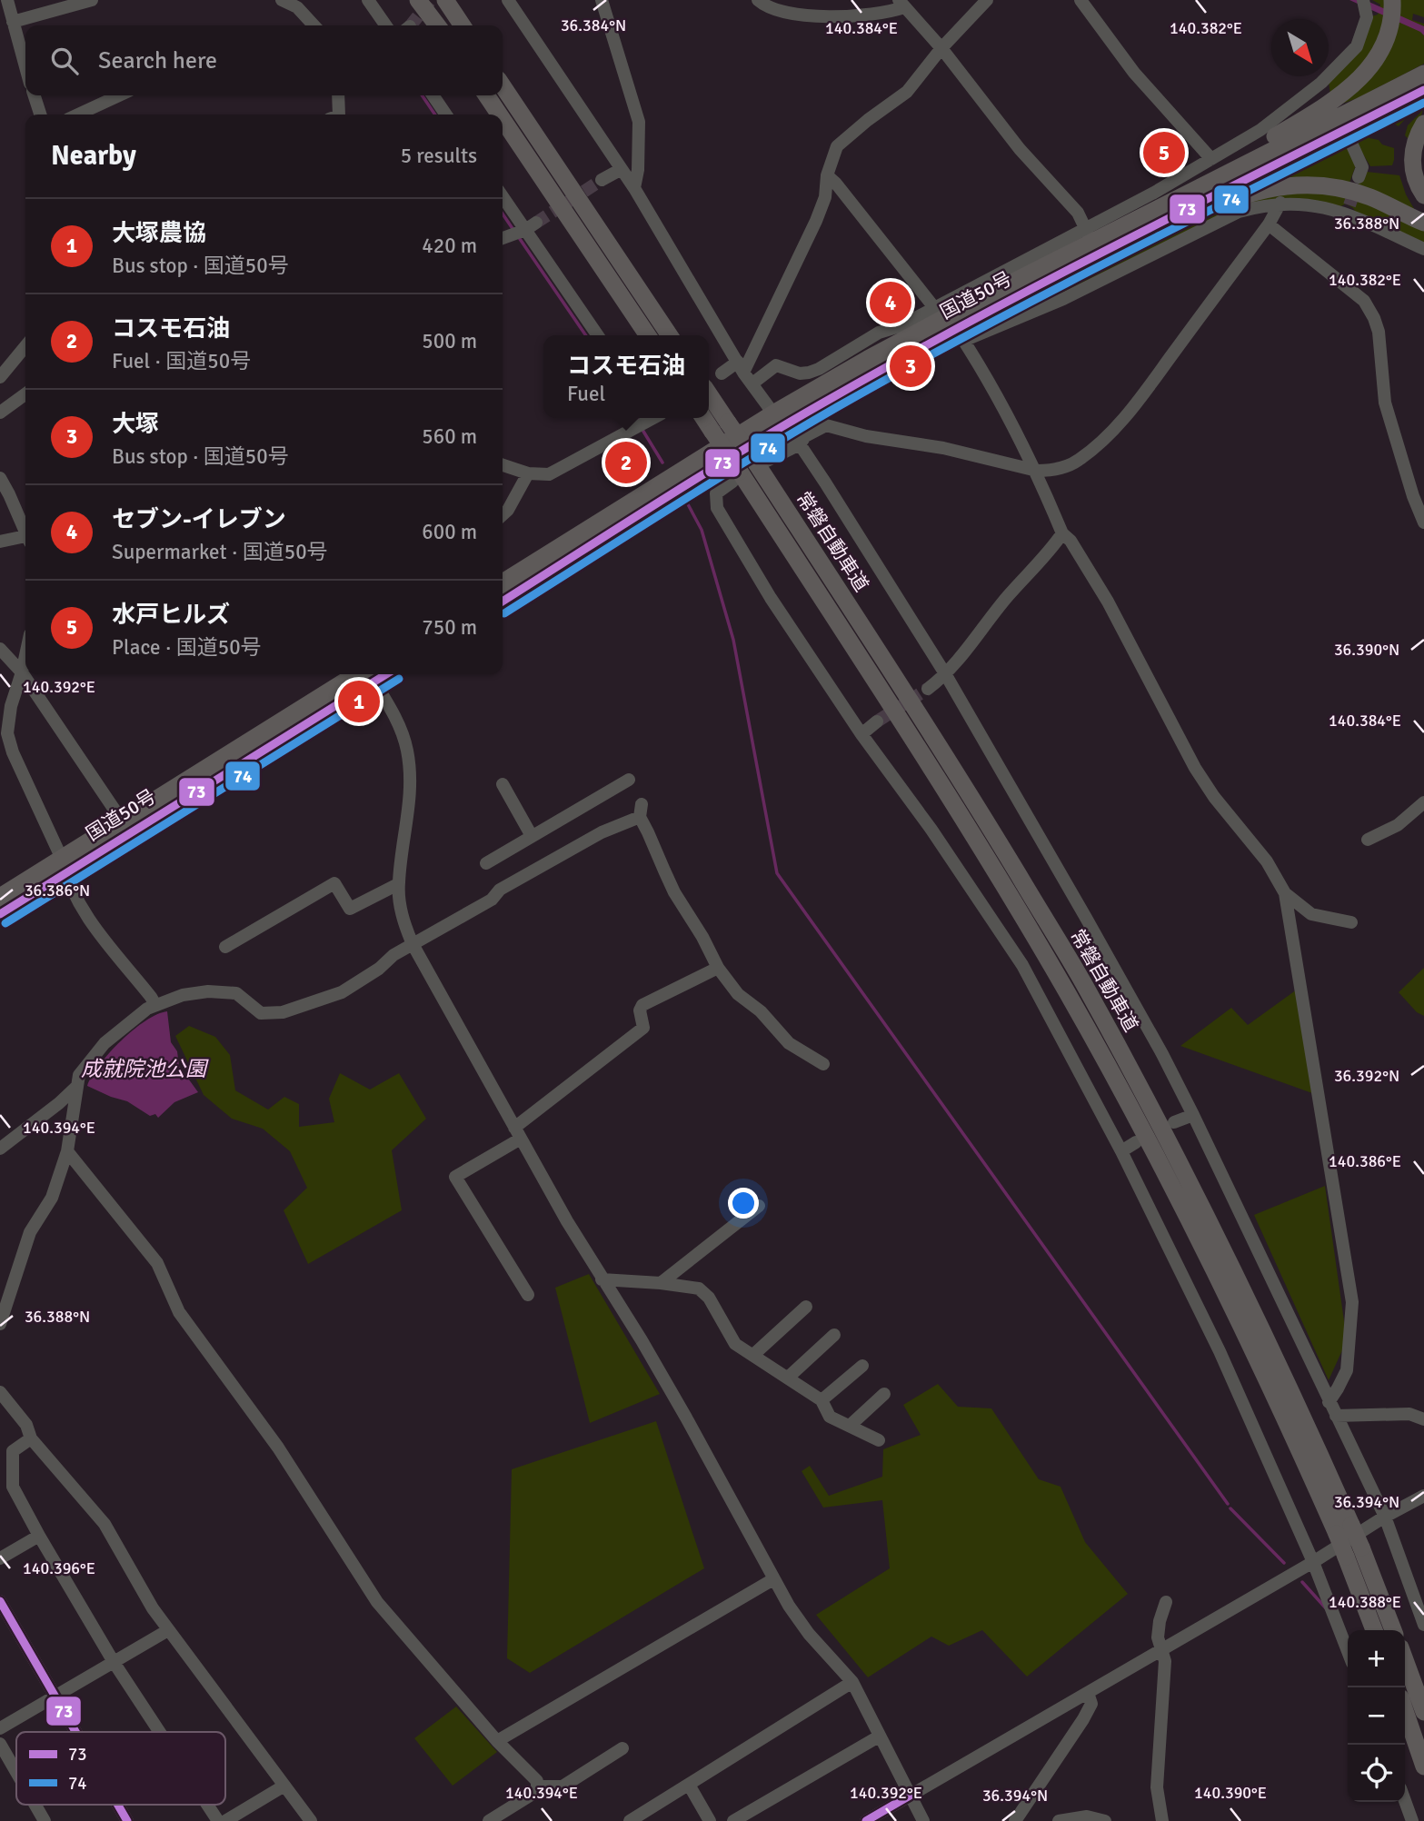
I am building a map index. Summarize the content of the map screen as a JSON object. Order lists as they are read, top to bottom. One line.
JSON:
{"streets":{"highway":["国道50号","常磐自動車道"]},"water":["成就院池公園"],"lines":["transit line 73","transit line 74"],"legend":["73","74"],"north":"bottom right","page":{"search":"Search here","heading":["Nearby","5 results"],"pins":["5","4","3","2","1"],"list":[{"mark":"1","name":"大塚農協","note":"Bus stop · 国道50号","value":"420 m"},{"mark":"2","name":"コスモ石油","note":"Fuel · 国道50号","value":"500 m"},{"mark":"3","name":"大塚","note":"Bus stop · 国道50号","value":"560 m"},{"mark":"4","name":"セブン-イレブン","note":"Supermarket · 国道50号","value":"600 m"},{"mark":"5","name":"水戸ヒルズ","note":"Place · 国道50号","value":"750 m"}],"popup":["コスモ石油","Fuel"],"map_buttons":["+","−"]},"coordinates":["36.384°N","140.384°E","140.382°E","36.388°N","36.390°N","140.392°E","36.386°N","36.392°N","140.394°E","140.386°E","36.394°N","140.396°E","140.388°E","140.390°E"]}
